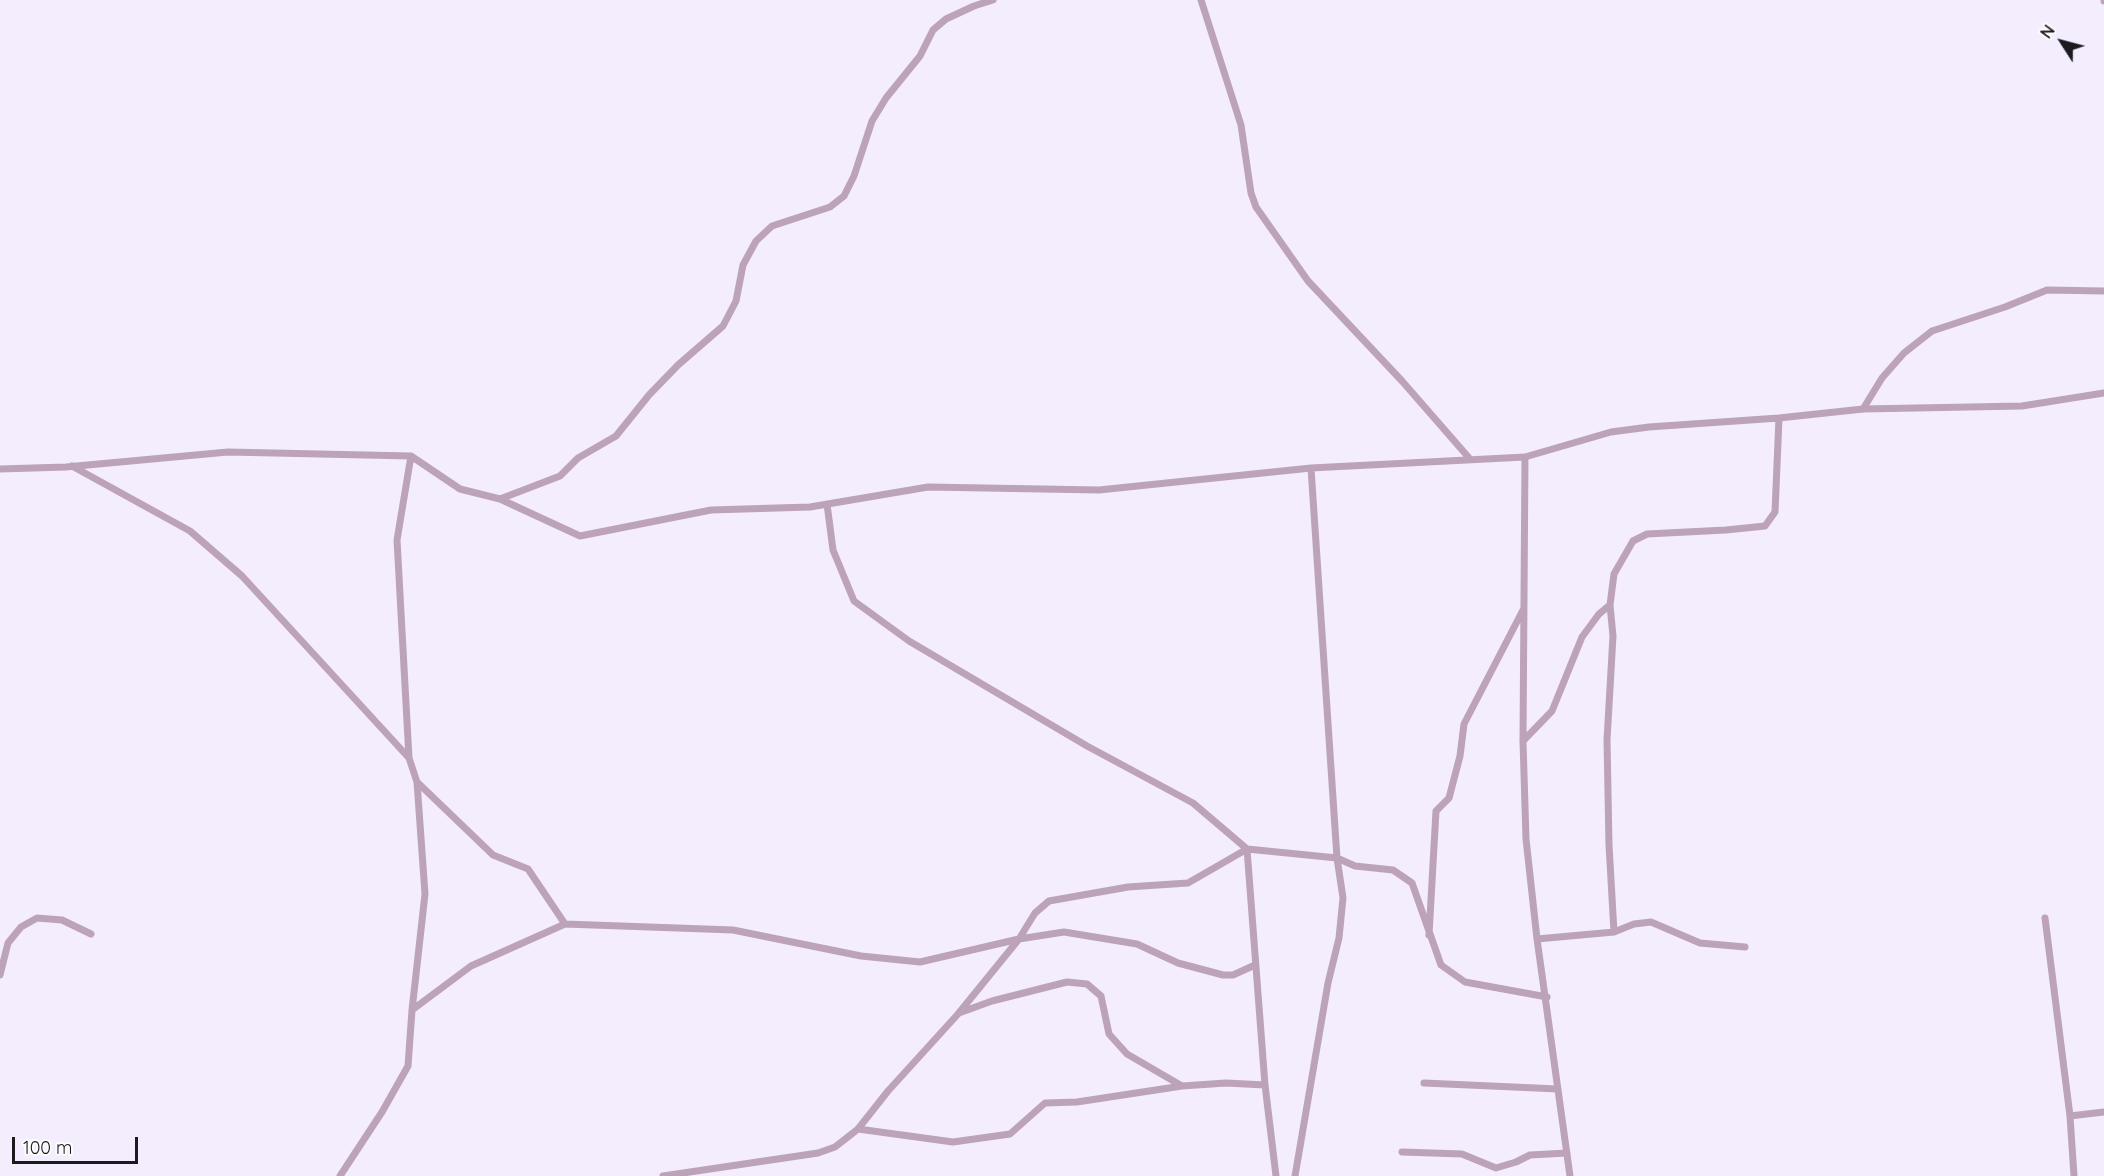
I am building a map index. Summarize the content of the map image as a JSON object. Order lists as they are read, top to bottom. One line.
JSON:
{"scale_bar":"100 m","north":"top left"}
